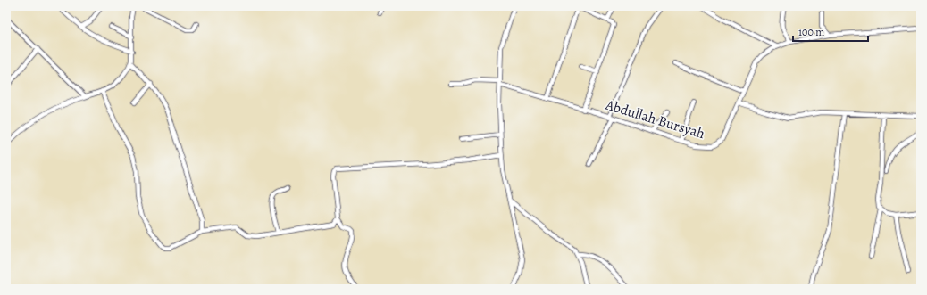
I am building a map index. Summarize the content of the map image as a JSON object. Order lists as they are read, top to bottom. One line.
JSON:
{"streets":{"street":["Abdullah Bursyah"]},"scale_bar":"100 m"}
